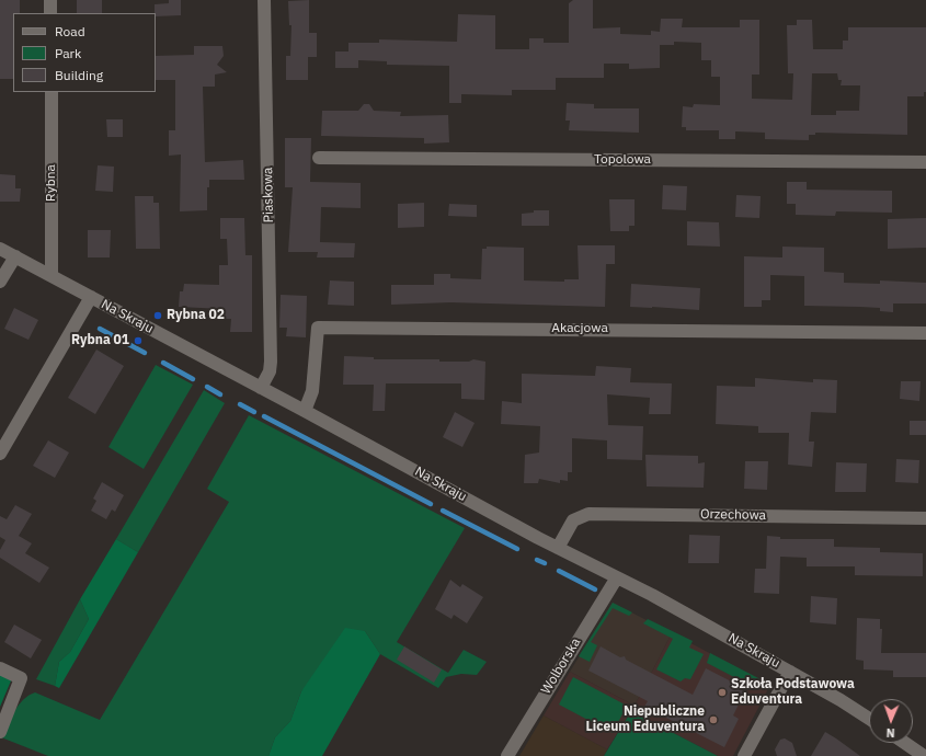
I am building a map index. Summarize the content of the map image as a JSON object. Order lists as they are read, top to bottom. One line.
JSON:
{"streets":{"street":["Topolowa","Rybna","Piaskowa","Na Skraju","Akacjowa","Orzechowa","Wolborska"]},"crossings":[["Rybna","Na Skraju"],["Piaskowa","Na Skraju"],["Na Skraju","Akacjowa"],["Na Skraju","Orzechowa"],["Na Skraju","Wolborska"]],"places":["Rybna 02","Rybna 01","Szkoła Podstawowa Eduventura","Niepubliczne Liceum Eduventura"],"legend":["Road","Park","Building"],"north":"bottom"}
